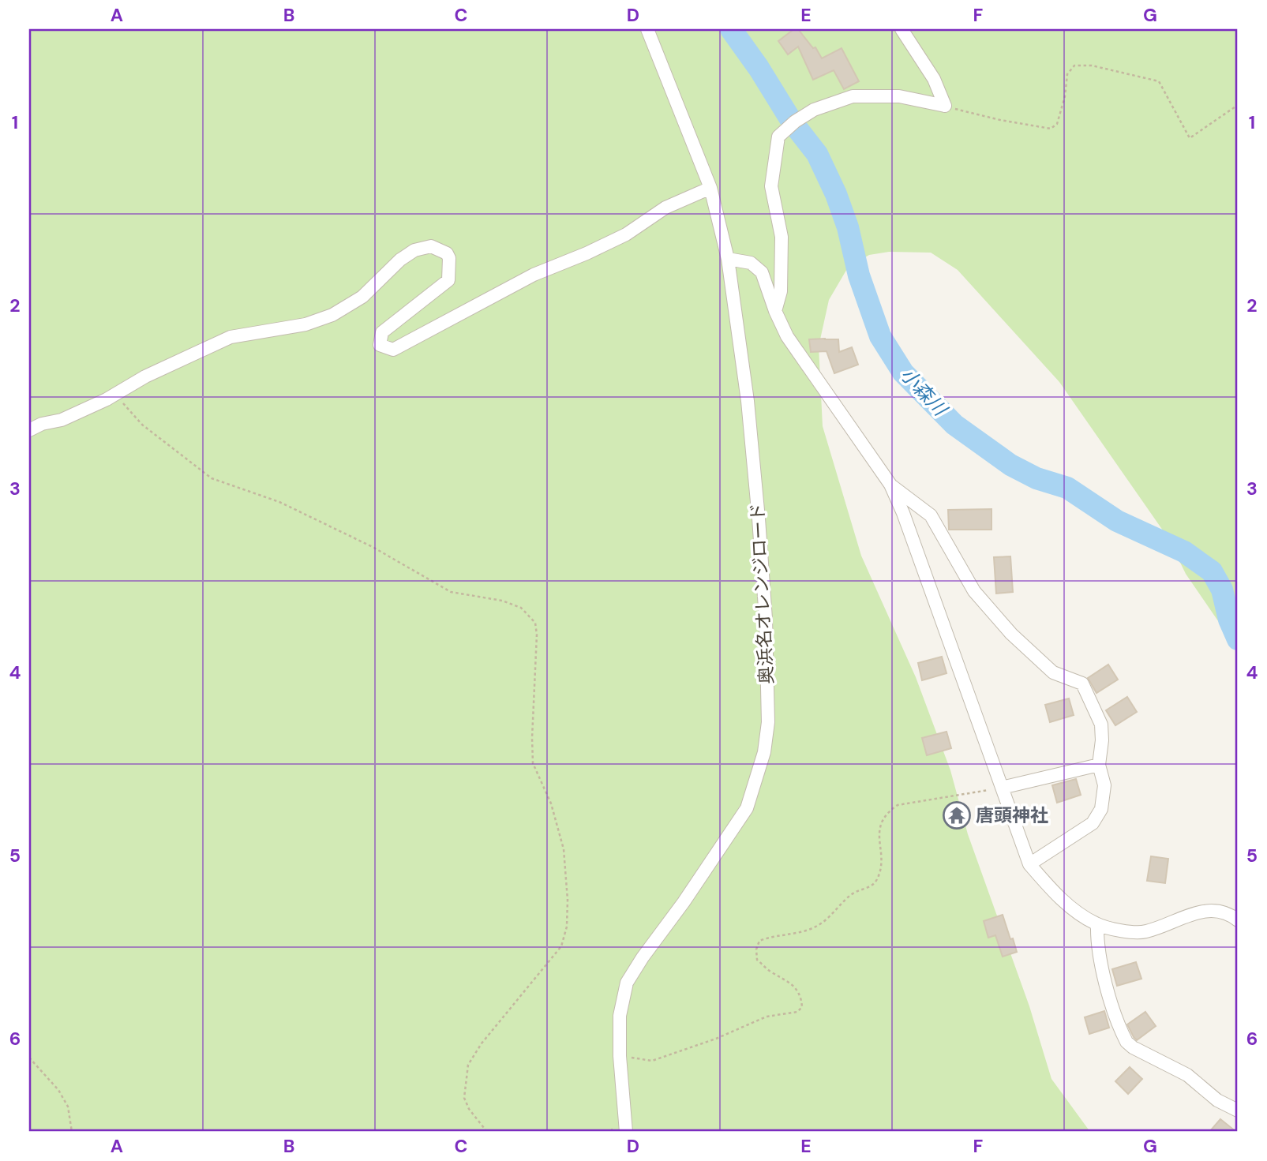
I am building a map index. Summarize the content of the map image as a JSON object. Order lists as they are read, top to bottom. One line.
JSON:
{"streets":{"street":["奥浜名オレンジロード"]},"water":["小森川"],"places":{"temple":["唐頭神社"]},"grid":{"columns":["A","B","C","D","E","F","G"],"rows":["1","2","3","4","5","6"]}}
